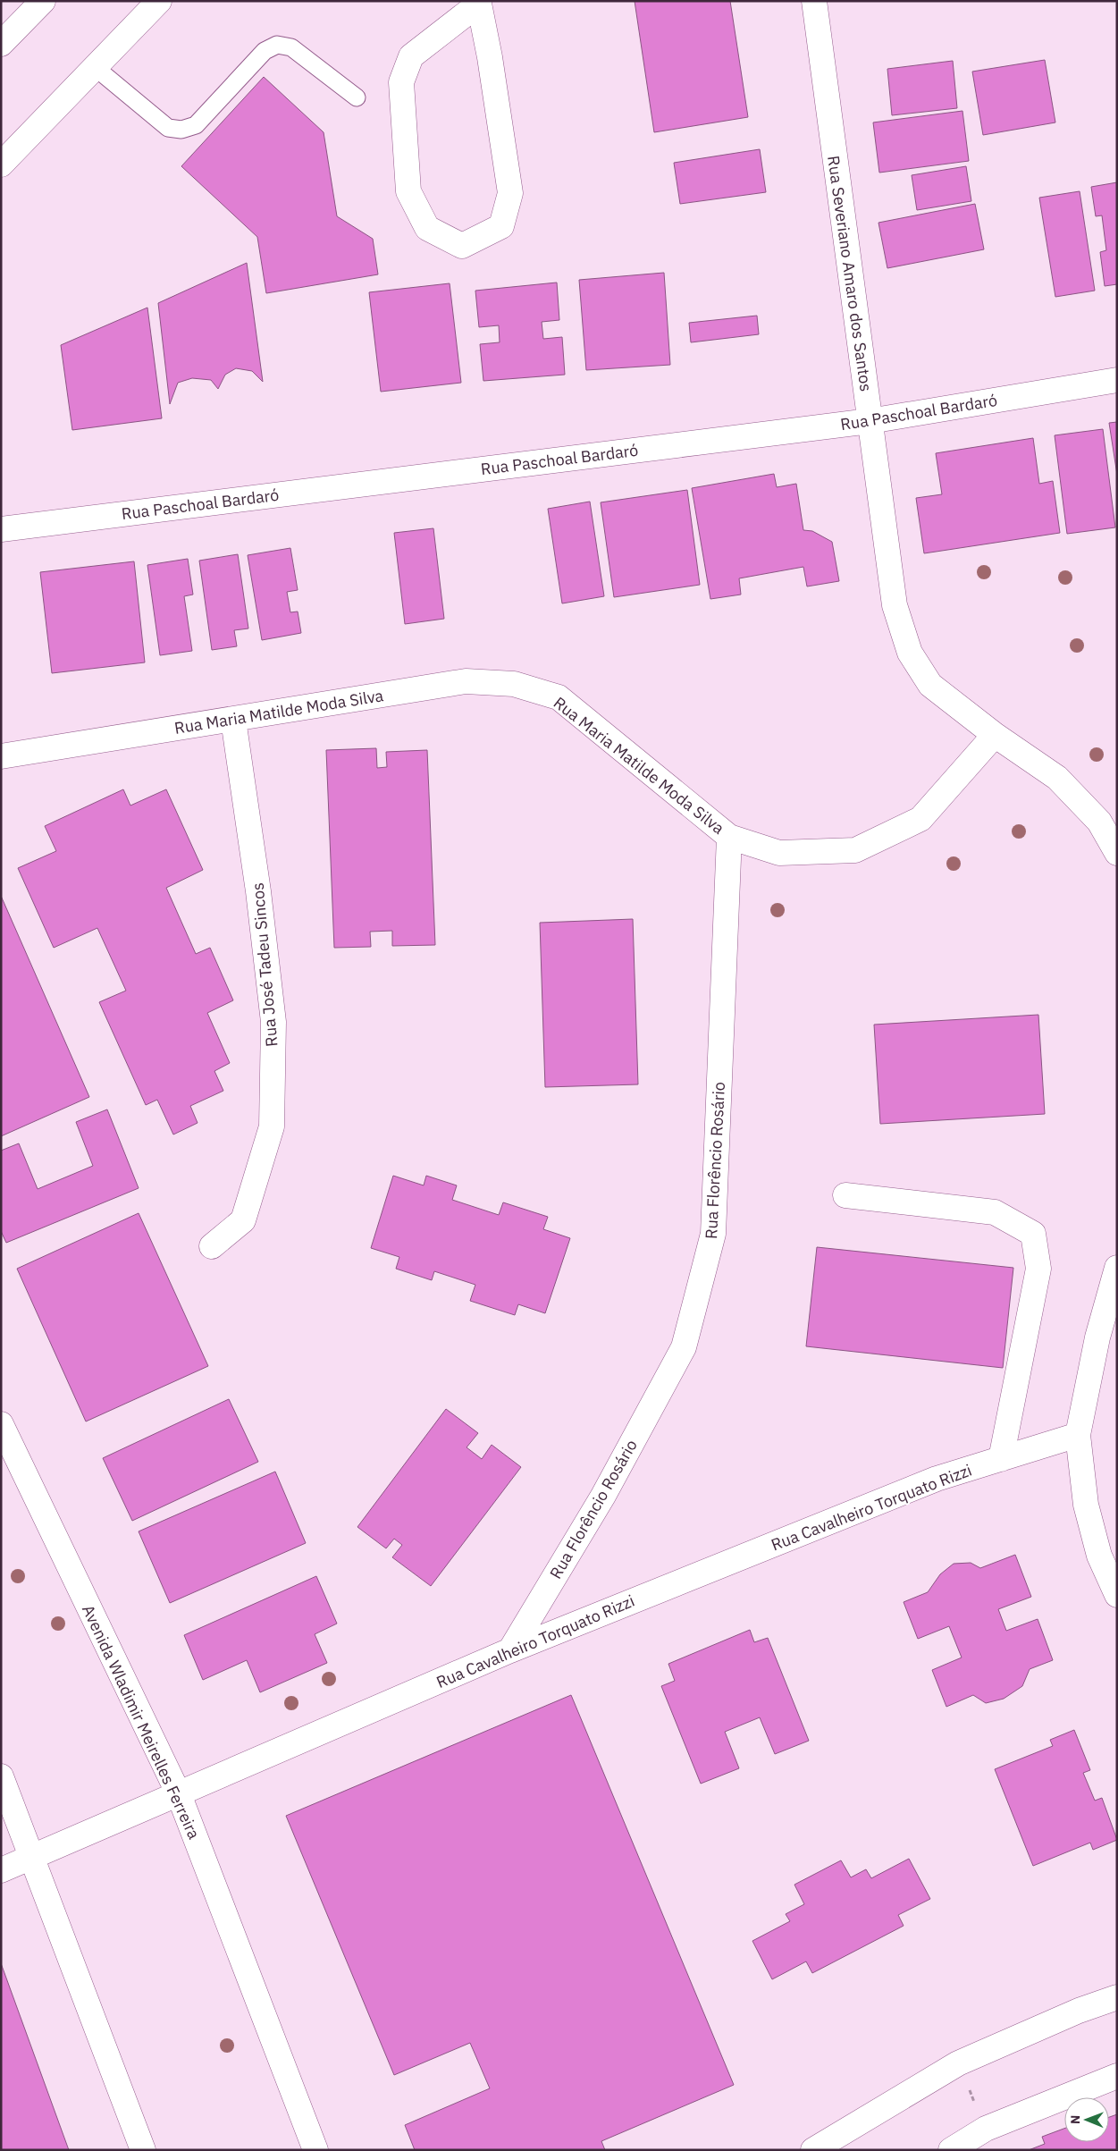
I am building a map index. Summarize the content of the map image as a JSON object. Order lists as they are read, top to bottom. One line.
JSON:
{"streets":{"street":["Rua Severiano Amaro dos Santos","Rua Paschoal Bardaró","Rua Maria Matilde Moda Silva","Rua José Tadeu Sincos","Rua Florêncio Rosário","Rua Cavalheiro Torquato Rizzi","Avenida Wladimir Meirelles Ferreira"]},"crossings":[["Rua Severiano Amaro dos Santos","Rua Paschoal Bardaró"],["Rua Severiano Amaro dos Santos","Rua Maria Matilde Moda Silva"],["Rua Maria Matilde Moda Silva","Rua José Tadeu Sincos"],["Rua Maria Matilde Moda Silva","Rua Florêncio Rosário"],["Rua Florêncio Rosário","Rua Cavalheiro Torquato Rizzi"],["Rua Cavalheiro Torquato Rizzi","Avenida Wladimir Meirelles Ferreira"]],"north":"left"}
